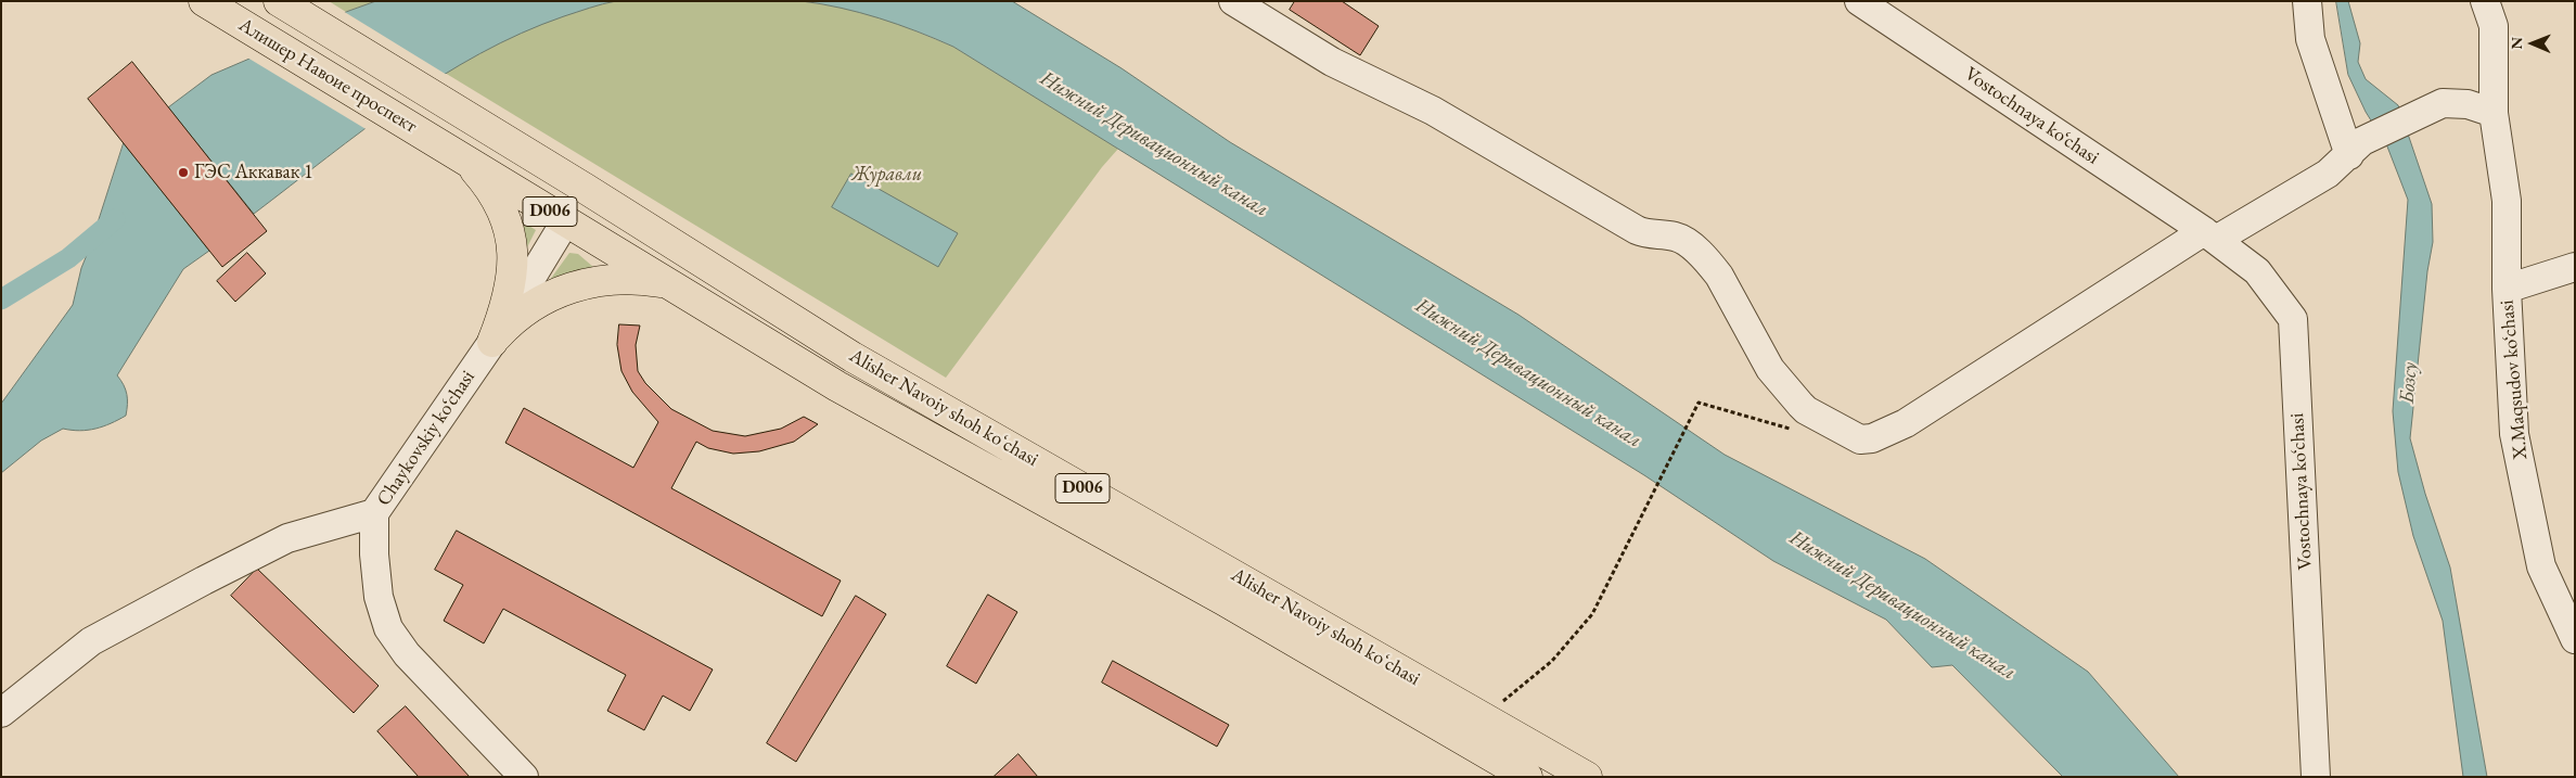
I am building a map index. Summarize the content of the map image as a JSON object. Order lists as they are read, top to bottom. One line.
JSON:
{"streets":{"main road":["Алишер Навоие проспект","D006","Alisher Navoiy shoh koʻchasi"],"street":["Vostochnaya ko‘chasi","X.Maqsudov ko‘chasi","Chaykovskiy ko‘chasi"]},"crossings":[["Алишер Навоие проспект","Alisher Navoiy shoh koʻchasi"],["Alisher Navoiy shoh koʻchasi","Chaykovskiy ko‘chasi"]],"water":["Нижний Деривационный канал","Бозсу"],"parks":["Журавли"],"places":["ГЭС Аккавак 1"],"north":"left"}
